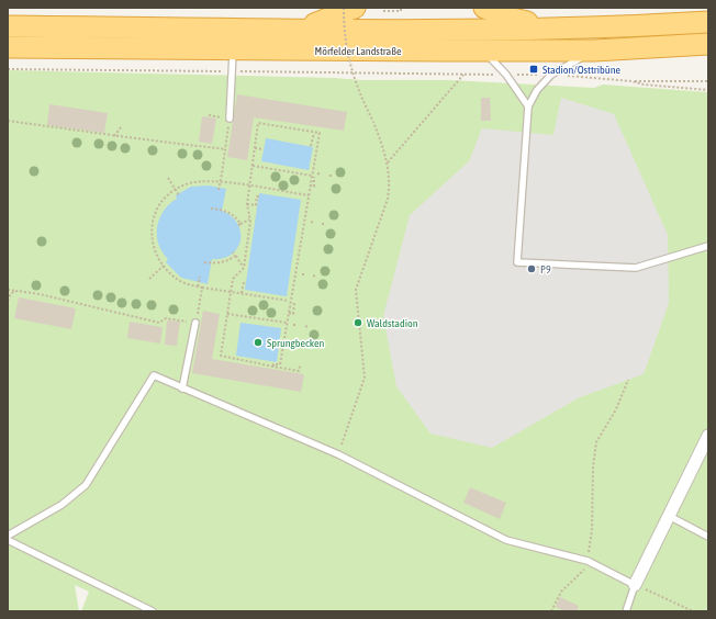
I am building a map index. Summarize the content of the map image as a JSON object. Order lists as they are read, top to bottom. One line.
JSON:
{"streets":{"highway":["Mörfelder Landstraße"]},"places":{"transit":["Stadion/Osttribüne"],"other":["P9","Waldstadion","Sprungbecken"]}}
